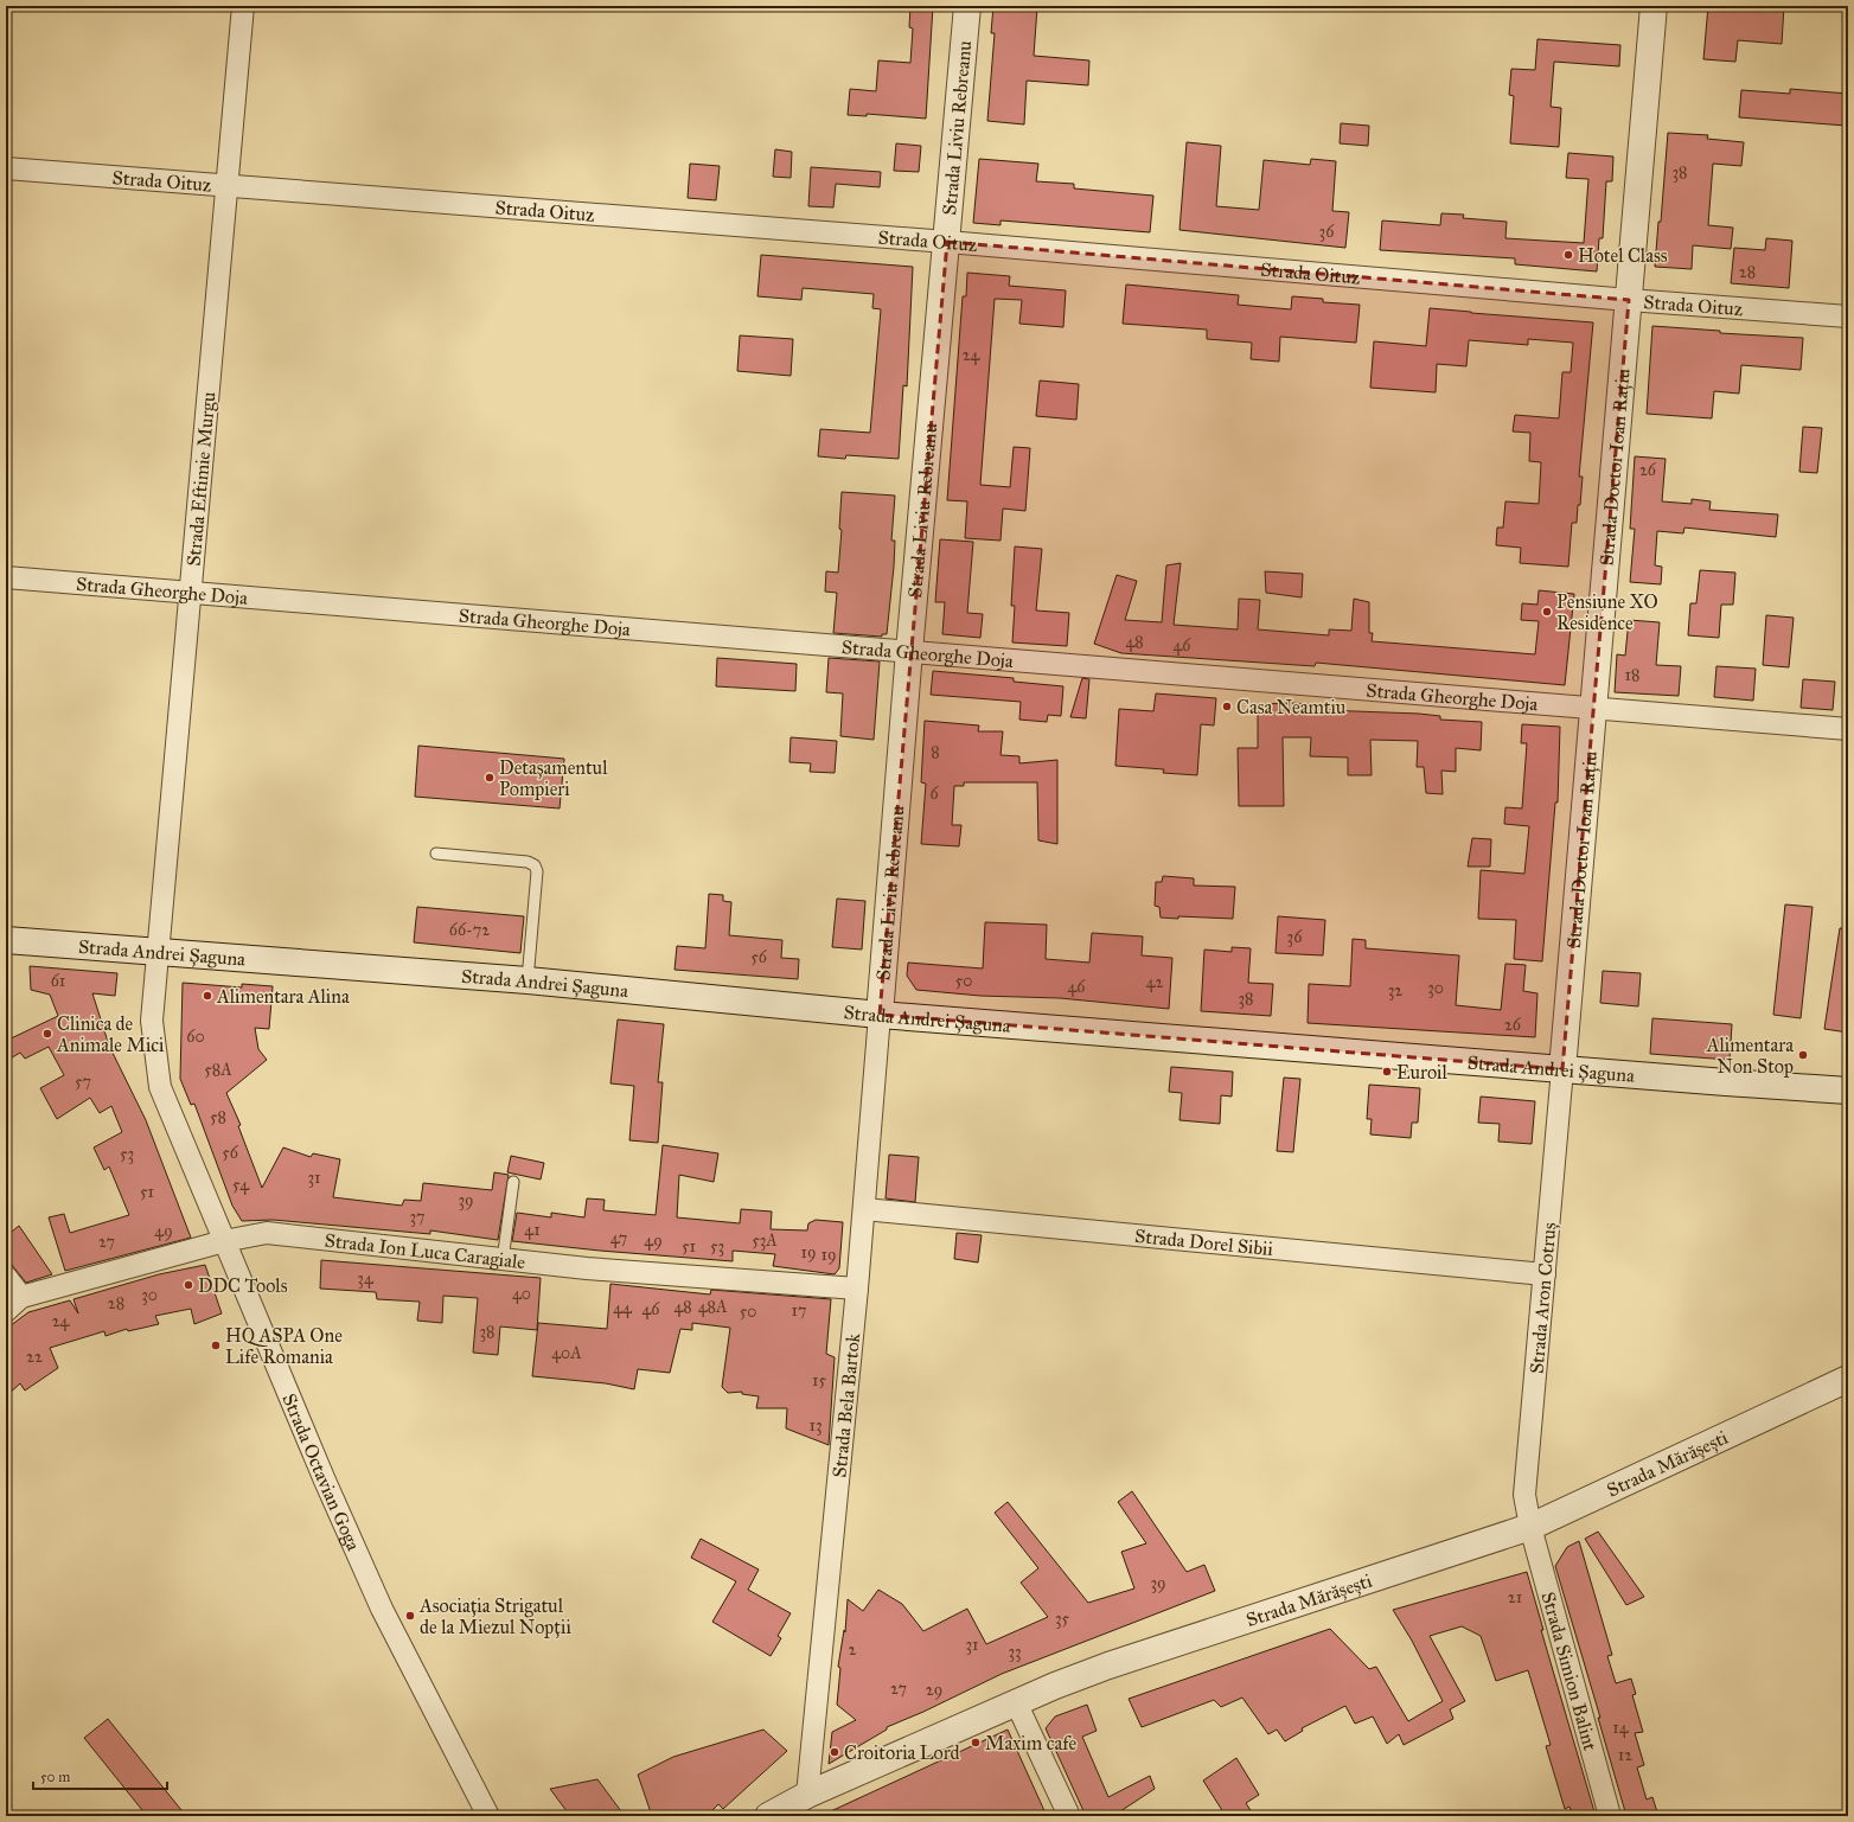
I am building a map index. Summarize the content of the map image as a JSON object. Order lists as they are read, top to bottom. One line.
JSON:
{"streets":{"street":["Strada Liviu Rebreanu","Strada Oituz","Strada Doctor Ioan Rațiu","Strada Eftimie Murgu","Strada Gheorghe Doja","Strada Andrei Șaguna","Strada Dorel Sibii","Strada Ion Luca Caragiale","Strada Aron Cotruș","Strada Bela Bartok","Strada Mărășești","Strada Octavian Goga","Strada Simion Balint"]},"crossings":[["Strada Liviu Rebreanu","Strada Oituz"],["Strada Liviu Rebreanu","Strada Gheorghe Doja"],["Strada Liviu Rebreanu","Strada Andrei Șaguna"],["Strada Liviu Rebreanu","Strada Bela Bartok"],["Strada Oituz","Strada Doctor Ioan Rațiu"],["Strada Oituz","Strada Eftimie Murgu"],["Strada Doctor Ioan Rațiu","Strada Gheorghe Doja"],["Strada Doctor Ioan Rațiu","Strada Andrei Șaguna"],["Strada Doctor Ioan Rațiu","Strada Aron Cotruș"],["Strada Eftimie Murgu","Strada Gheorghe Doja"],["Strada Eftimie Murgu","Strada Andrei Șaguna"],["Strada Eftimie Murgu","Strada Octavian Goga"],["Strada Andrei Șaguna","Strada Aron Cotruș"],["Strada Andrei Șaguna","Strada Bela Bartok"],["Strada Andrei Șaguna","Strada Octavian Goga"],["Strada Dorel Sibii","Strada Aron Cotruș"],["Strada Dorel Sibii","Strada Bela Bartok"],["Strada Ion Luca Caragiale","Strada Bela Bartok"],["Strada Ion Luca Caragiale","Strada Octavian Goga"],["Strada Aron Cotruș","Strada Mărășești"],["Strada Aron Cotruș","Strada Simion Balint"],["Strada Bela Bartok","Strada Mărășești"],["Strada Mărășești","Strada Simion Balint"]],"places":["Hotel Class","Pensiune XO Residence","Casa Neamtiu","Detașamentul Pompieri","Alimentara Alina","Clinica de Animale Mici","Alimentara Non Stop","Euroil","DDC Tools","HQ ASPA One Life Romania","Asociația Strigatul de la Miezul Nopții","Maxim cafe","Croitoria Lord"],"house_numbers":["38","36","28","24","26","48","46","18","8","6","66-72","36","56","61","50","42","46","30","32","38","26","60","58A","57","58","56","53","31","54","51","39","37","41","49","47","49","53A","27","51","53","19","19","34","40","30","28","48","48A","44","46","17","50","24","38","40A","22","15","13","39","21","35","31","2","33","27","29","14","12"],"scale_bar":"50 m"}
